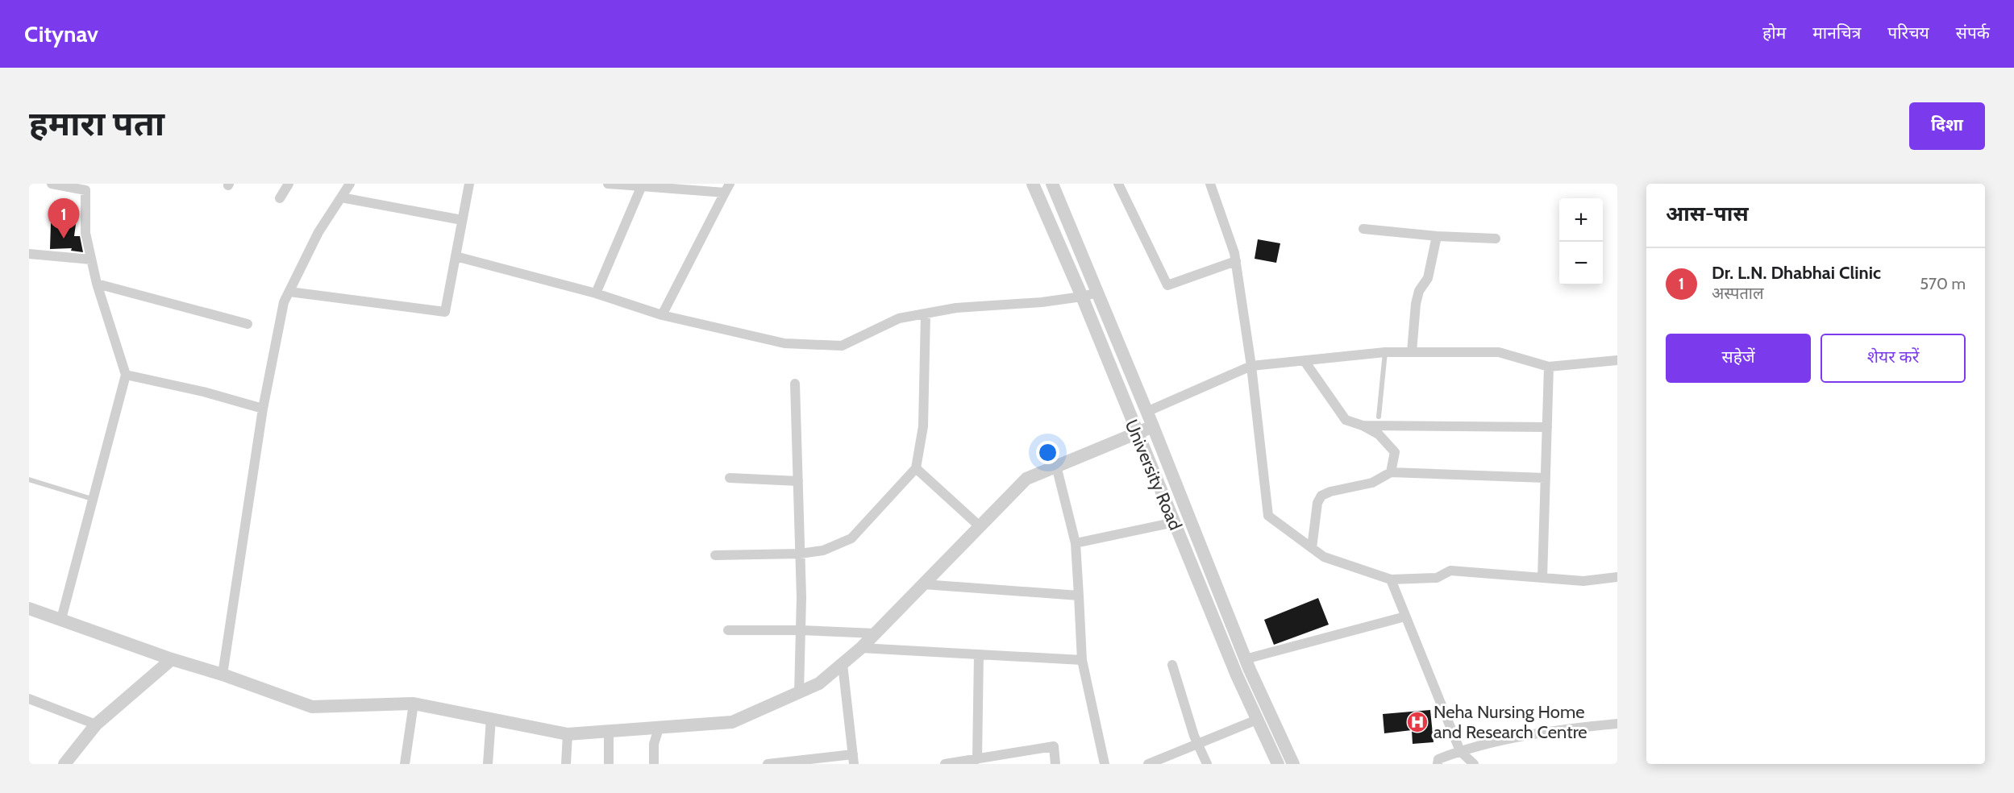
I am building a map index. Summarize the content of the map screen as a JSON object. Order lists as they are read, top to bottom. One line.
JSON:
{"streets":{"street":["University Road"]},"places":{"hospital":["Neha Nursing Home and Research Centre"]},"page":{"header":"Citynav","nav":["होम","मानचित्र","परिचय","संपर्क"],"title":"हमारा पता","buttons":["दिशा",["सहेजें","शेयर करें"]],"heading":"आस-पास","map_buttons":["+","−"],"pins":"1","list":[{"mark":"1","name":"Dr. L.N. Dhabhai Clinic","note":"अस्पताल","value":"570 m"}]}}
